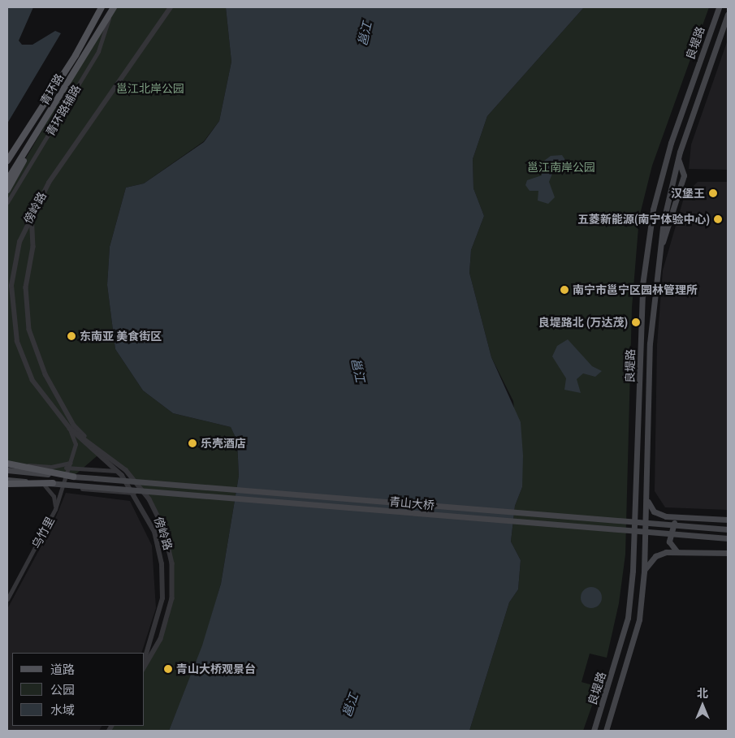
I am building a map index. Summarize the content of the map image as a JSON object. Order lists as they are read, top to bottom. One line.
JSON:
{"streets":{"main road":["良堤路","青环路","青山大桥"],"street":["青环路辅路","傍岭路","乌竹里"]},"crossings":[["青环路","青环路辅路"],["傍岭路","乌竹里"]],"water":["邕江"],"parks":["邕江北岸公园","邕江南岸公园"],"places":["汉堡王","五菱新能源(南宁体验中心)","南宁市邕宁区园林管理所","良堤路北 (万达茂)","东南亚 美食街区","乐壳酒店","青山大桥观景台"],"legend":["道路","公园","水域"],"north":"top"}
